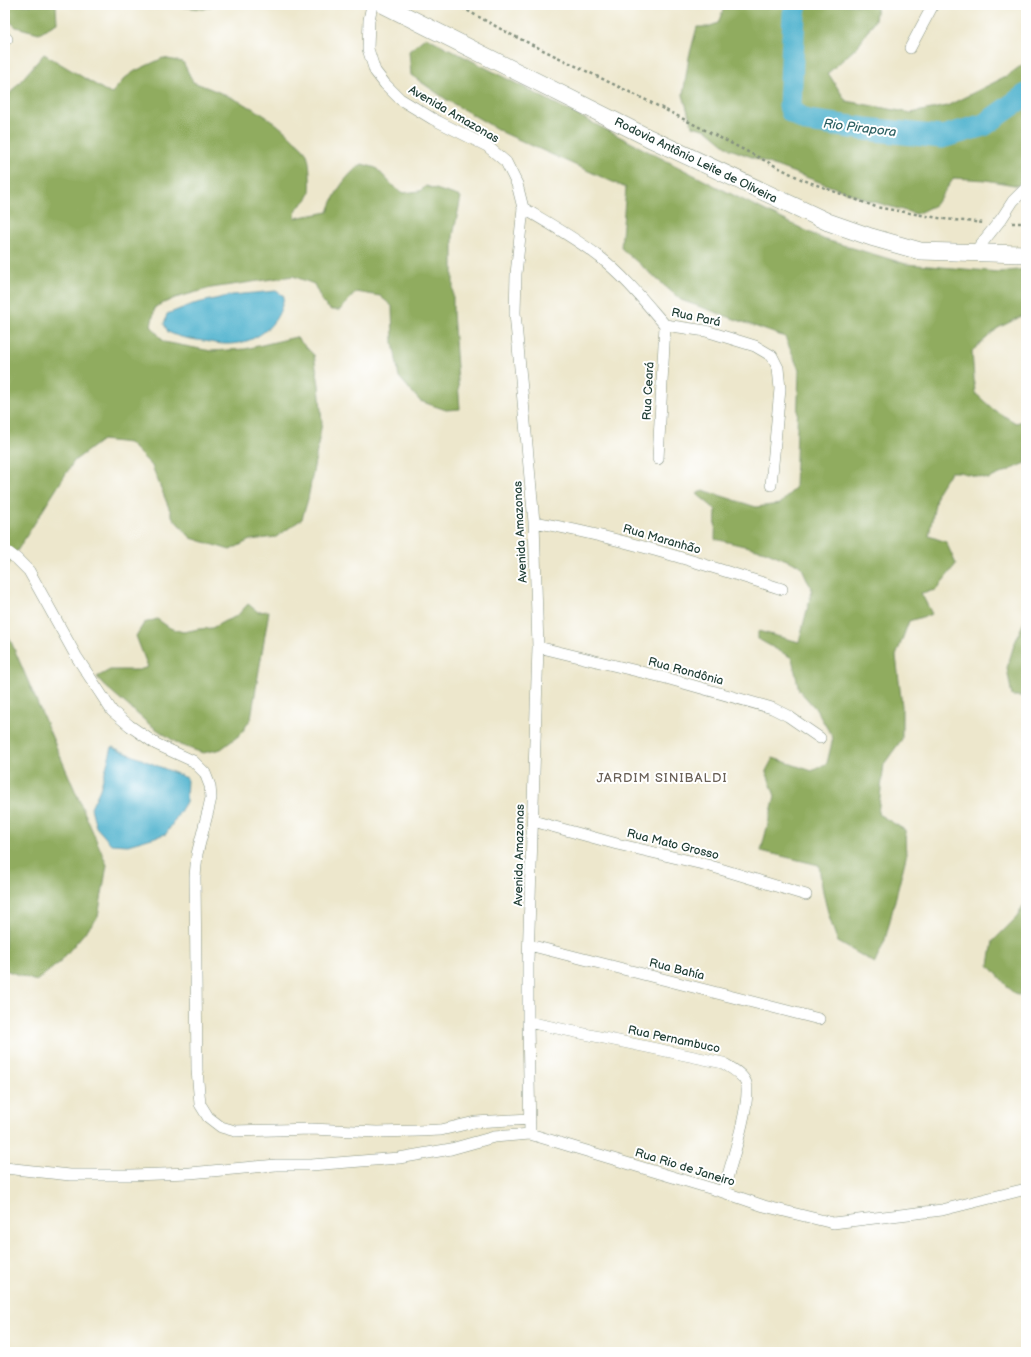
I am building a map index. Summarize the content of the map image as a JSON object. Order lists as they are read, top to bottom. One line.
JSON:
{"streets":{"main road":["Rodovia Antônio Leite de Oliveira"],"street":["Avenida Amazonas","Rua Pará","Rua Ceará","Rua Maranhão","Rua Rondônia","Rua Mato Grosso","Rua Bahía","Rua Pernambuco","Rua Rio de Janeiro"]},"crossings":[["Avenida Amazonas","Rua Pará"],["Avenida Amazonas","Rua Maranhão"],["Avenida Amazonas","Rua Rondônia"],["Avenida Amazonas","Rua Mato Grosso"],["Avenida Amazonas","Rua Bahía"],["Avenida Amazonas","Rua Pernambuco"],["Avenida Amazonas","Rua Rio de Janeiro"],["Rua Pará","Rua Ceará"],["Rua Pernambuco","Rua Rio de Janeiro"]],"districts":["JARDIM SINIBALDI"],"water":["Rio Pirapora"]}
